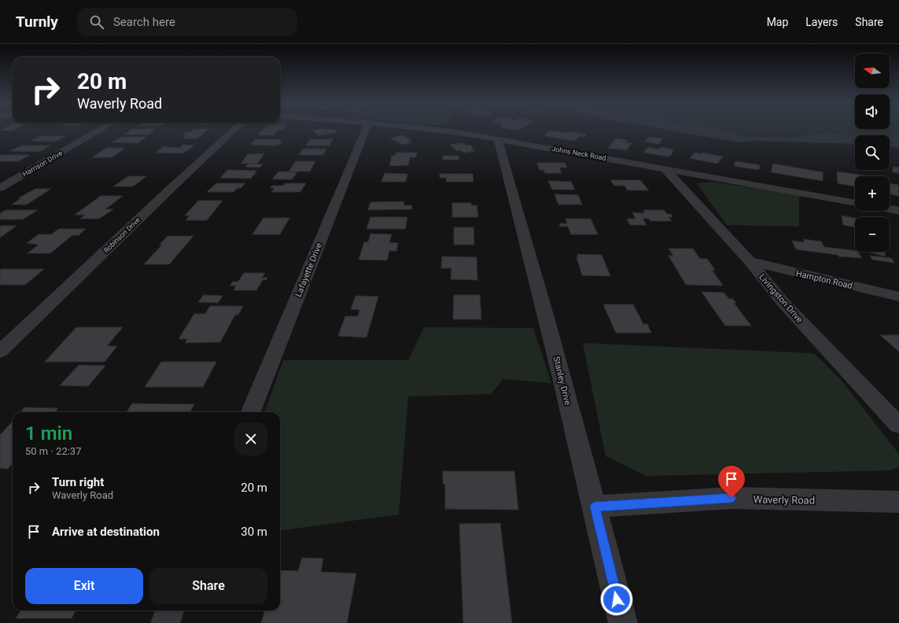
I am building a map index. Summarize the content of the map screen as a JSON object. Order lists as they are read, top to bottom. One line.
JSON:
{"streets":{"street":["Johns Neck Road","Harrison Drive","Robinson Drive","Lafayette Drive","Hampton Road","Livingston Drive","Stanley Drive","Waverly Road"]},"crossings":[["Johns Neck Road","Livingston Drive"],["Johns Neck Road","Stanley Drive"],["Hampton Road","Livingston Drive"],["Stanley Drive","Waverly Road"]],"north":"left","page":{"header":"Turnly","search":"Search here","nav":["Map","Layers","Share"],"map_buttons":["+","−"],"turn":["20 m","Waverly Road"],"heading":["1 min","50 m · 22:37"],"list":[{"name":"Turn right","note":"Waverly Road","value":"20 m"},{"name":"Arrive at destination","value":"30 m"}],"buttons":["Exit","Share"]}}
